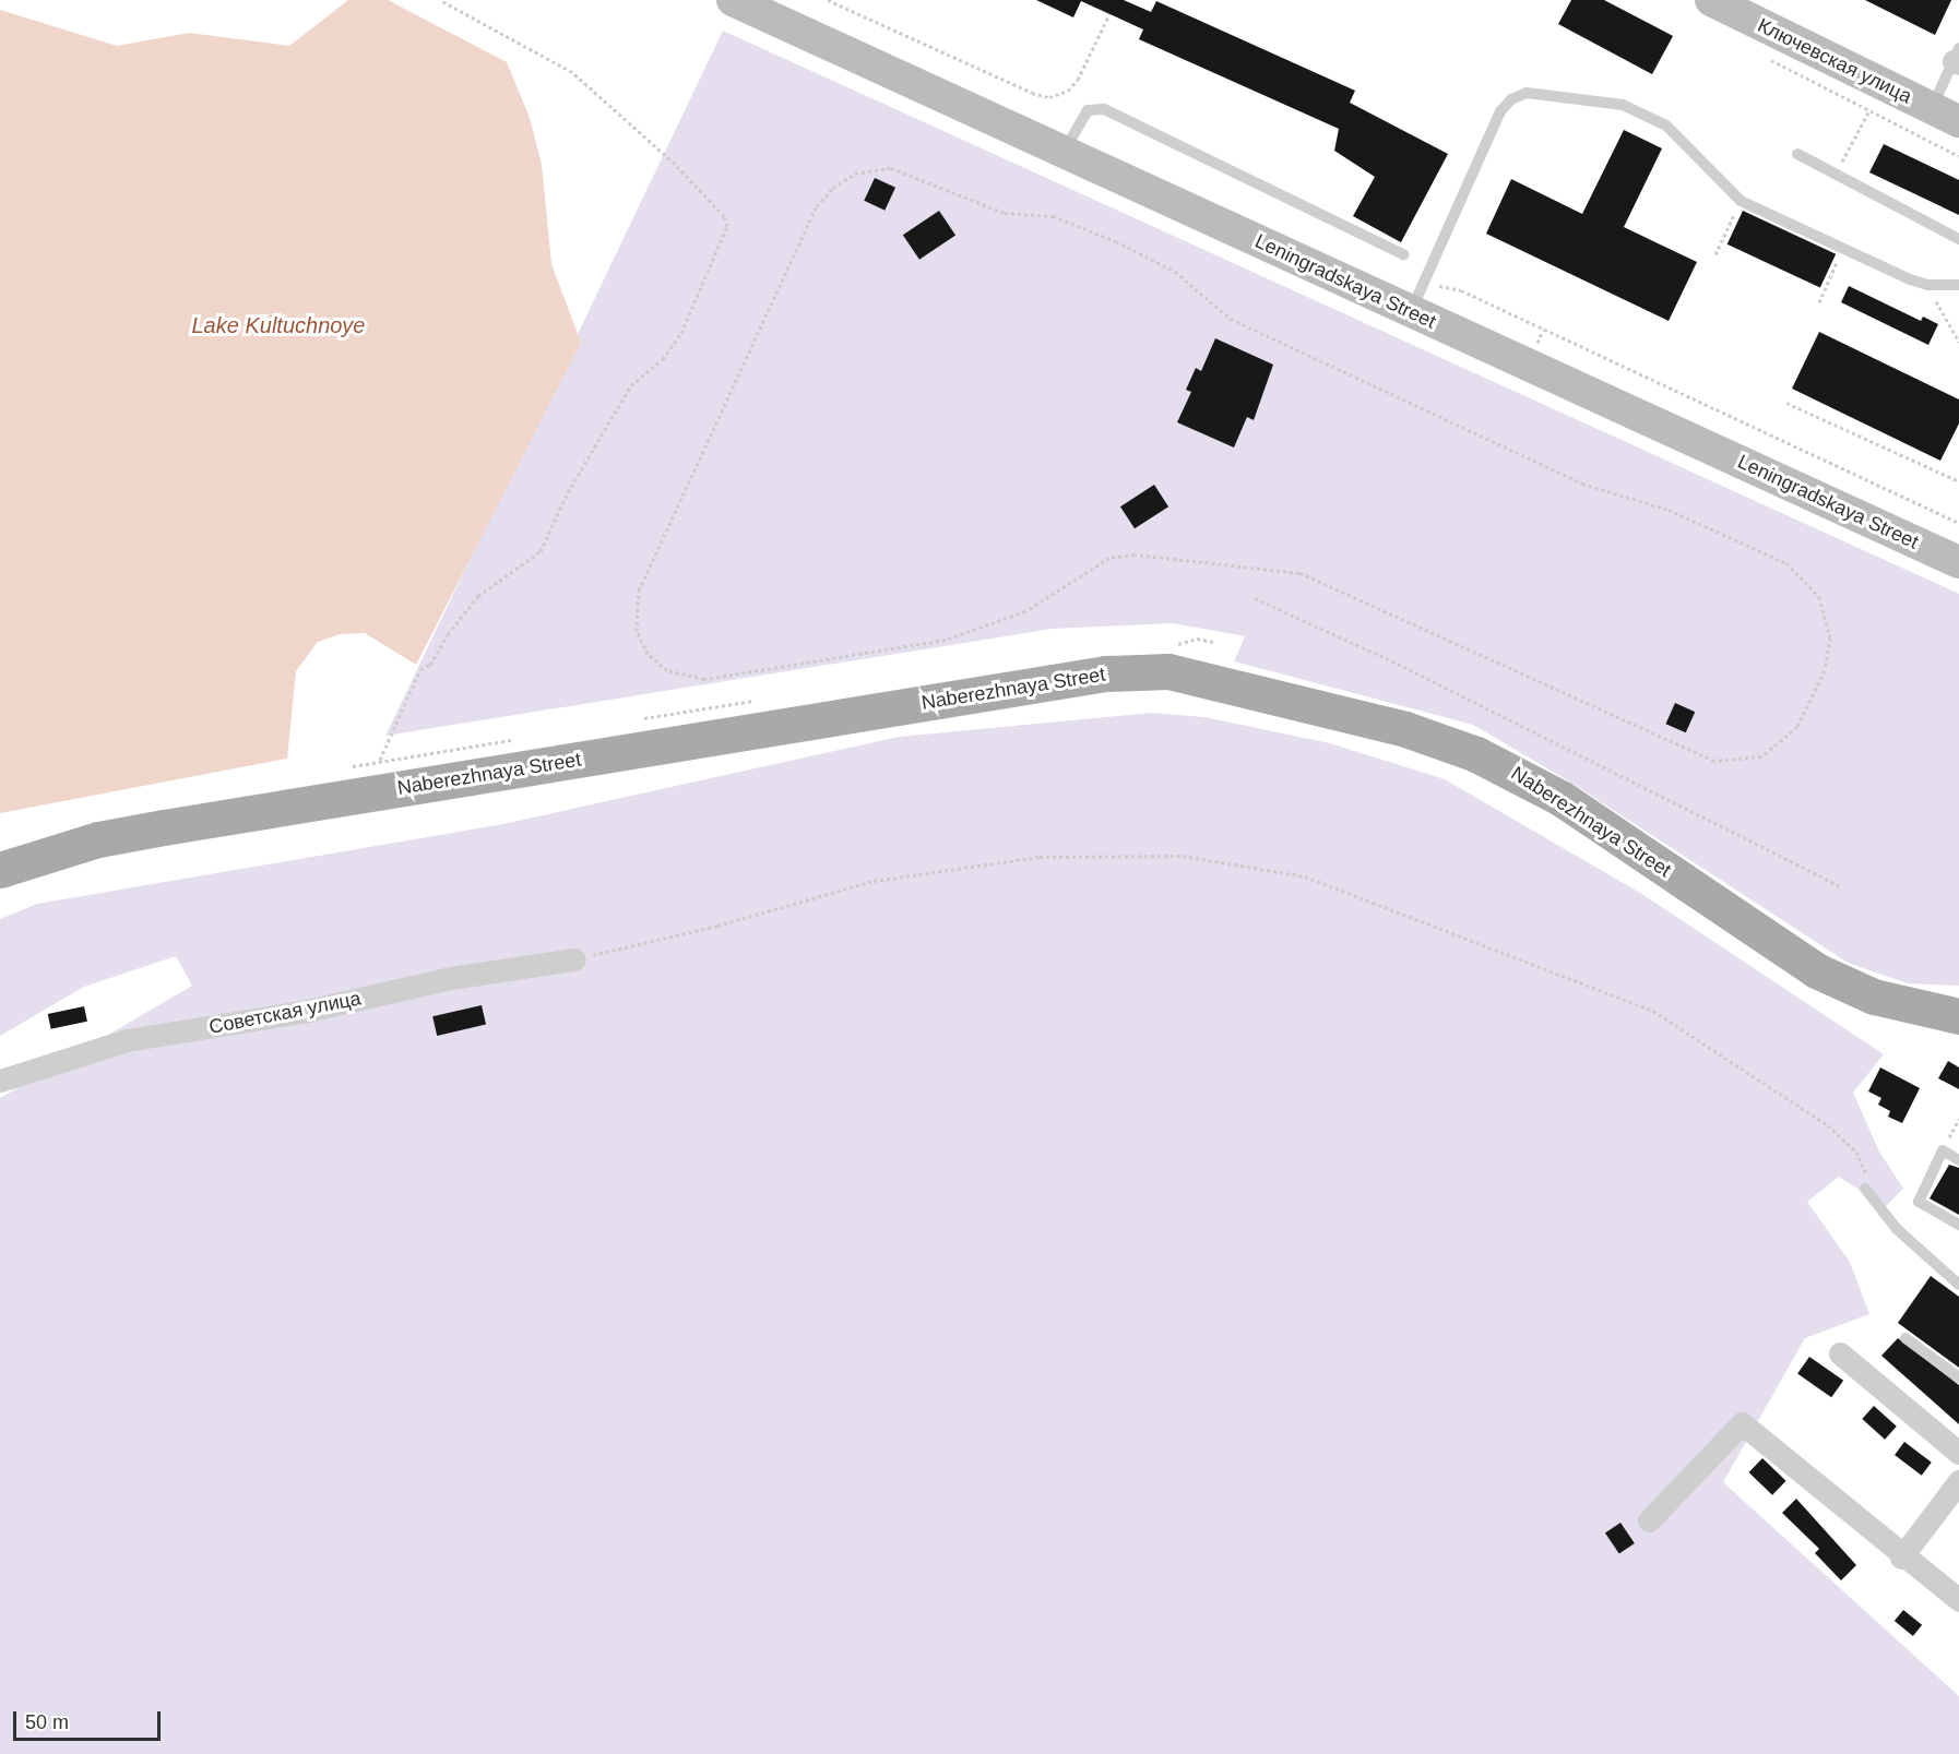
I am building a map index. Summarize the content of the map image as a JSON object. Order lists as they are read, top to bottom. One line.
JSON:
{"streets":{"main road":["Ключевская улица","Leningradskaya Street","Naberezhnaya Street"],"street":["Советская улица"]},"water":["Lake Kultuchnoye"],"scale_bar":"50 m"}
